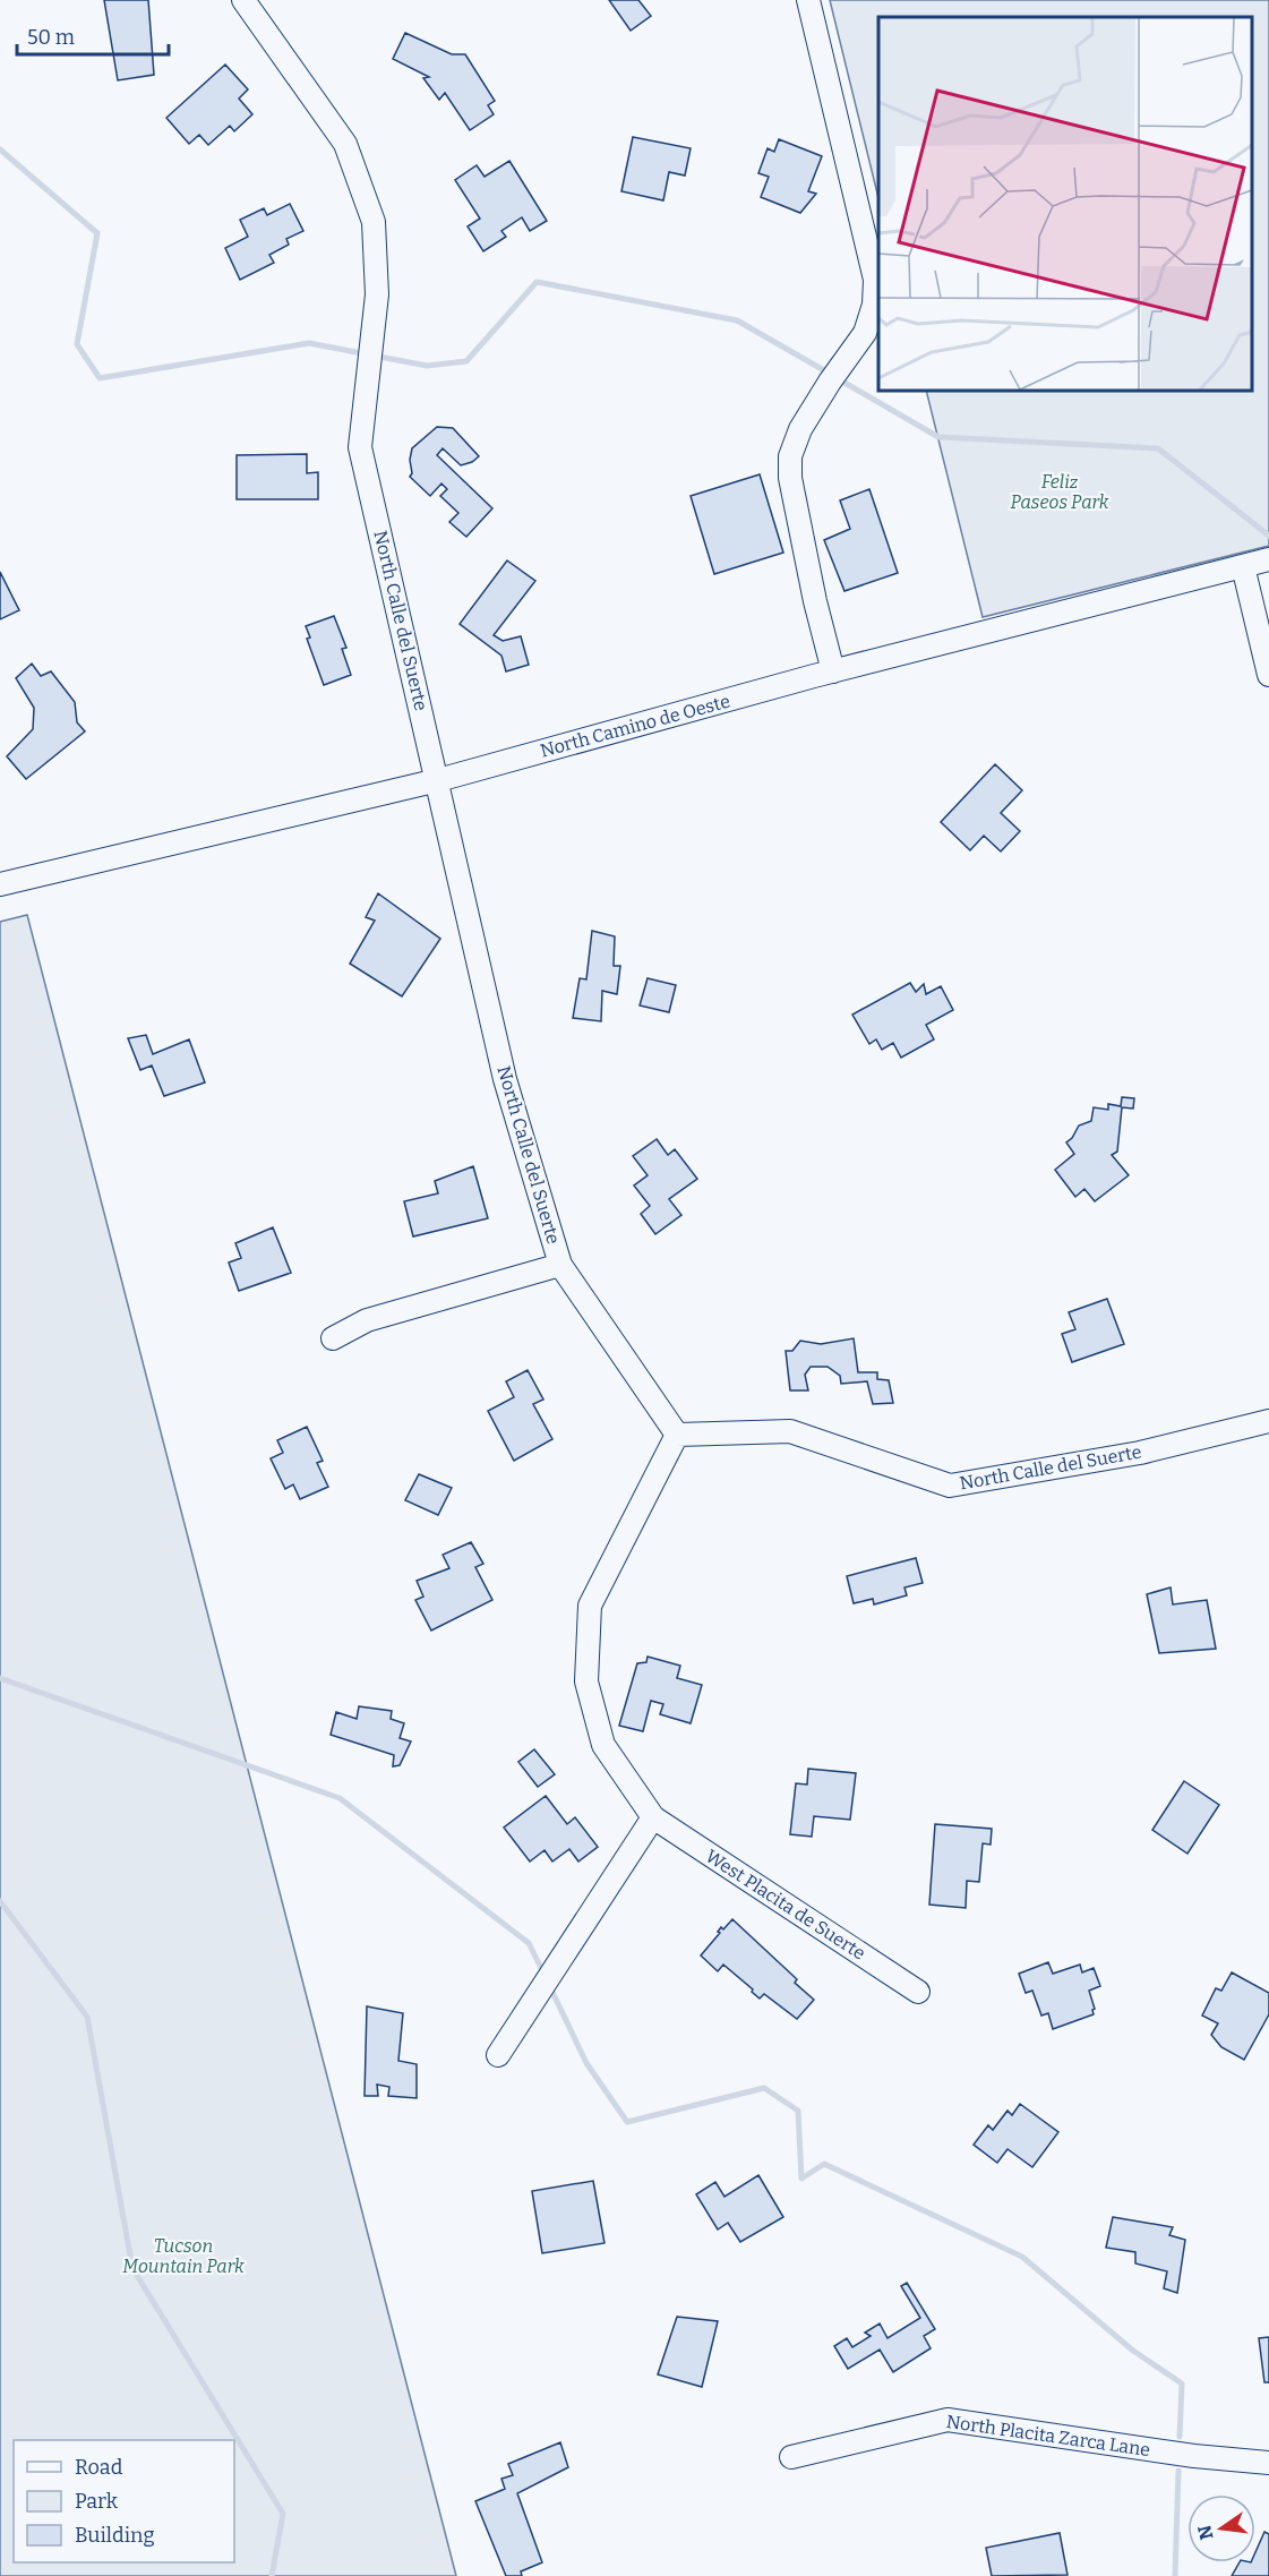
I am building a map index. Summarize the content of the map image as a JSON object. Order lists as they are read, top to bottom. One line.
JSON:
{"streets":{"street":["North Calle del Suerte","North Camino de Oeste","West Placita de Suerte","North Placita Zarca Lane"]},"crossings":[["North Calle del Suerte","North Camino de Oeste"],["North Calle del Suerte","West Placita de Suerte"]],"parks":["Feliz Paseos Park","Tucson Mountain Park"],"legend":["Road","Park","Building"],"scale_bar":"50 m","north":"left"}
